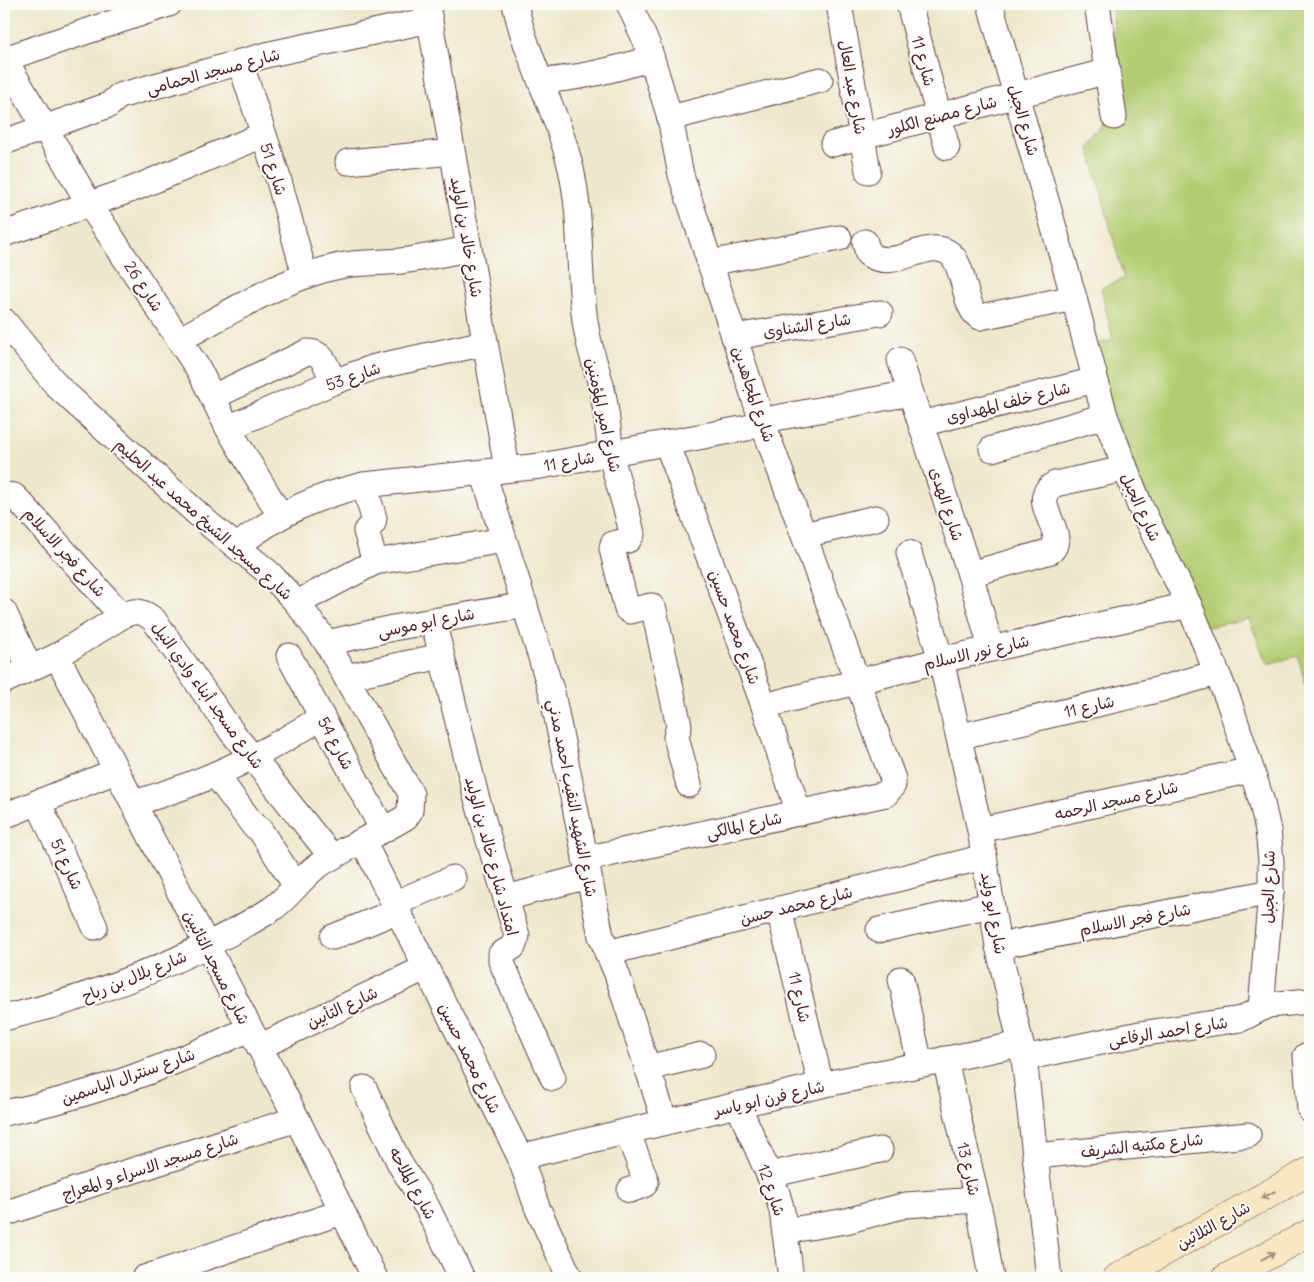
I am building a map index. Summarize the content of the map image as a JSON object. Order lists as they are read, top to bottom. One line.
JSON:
{"streets":{"street":["شارع 11","شارع مسجد الحمامى","شارع عبد العال","شارع مصنع الكلور","شارع الجبل","شارع 51","شارع خالد بن الوليد","شارع 26","شارع الشناوى","شارع 53","شارع المجاهدين","شارع خلف المهداوى","شارع امير المؤمنين","شارع الهدى","شارع مسجد الشيخ محمد عبد الحليم","شارع فجر الاسلام","شارع ابو موسى","شارع محمد حسين","شارع نور الاسلام","شارع مسجد أبناء وادي النيل","شارع 54","شارع الشهيد النقيب احمد مدني","شارع مسجد الرحمه","شارع المالكى","امتداد شارع خالد بن الوليد","شارع محمد حسن","شارع ابو وليد","شارع مسجد التائبين","شارع بلال بن رباح","شارع التأبين","شارع احمد الرفاعى","شارع سنترال الياسمين","شارع فرن ابو ياسر","شارع مكتبه الشريف","شارع مسجد الاسراء و المعراج","شارع 13","شارع الملاحه","شارع 12","شارع الثلاثين"]},"crossings":[["شارع 11","شارع مصنع الكلور"],["شارع 11","شارع الجبل"],["شارع 11","شارع خالد بن الوليد"],["شارع 11","شارع 26"],["شارع 11","شارع المجاهدين"],["شارع 11","شارع امير المؤمنين"],["شارع 11","شارع الهدى"],["شارع 11","شارع مسجد الشيخ محمد عبد الحليم"],["شارع 11","شارع محمد حسين"],["شارع 11","شارع الشهيد النقيب احمد مدني"],["شارع 11","شارع محمد حسن"],["شارع 11","شارع ابو وليد"],["شارع 11","شارع فرن ابو ياسر"],["شارع مسجد الحمامى","شارع 51"],["شارع مسجد الحمامى","شارع خالد بن الوليد"],["شارع مسجد الحمامى","شارع 26"],["شارع عبد العال","شارع مصنع الكلور"],["شارع مصنع الكلور","شارع الجبل"],["شارع الجبل","شارع خلف المهداوى"],["شارع الجبل","شارع فجر الاسلام"],["شارع الجبل","شارع نور الاسلام"],["شارع الجبل","شارع مسجد الرحمه"],["شارع الجبل","شارع احمد الرفاعى"],["شارع خالد بن الوليد","شارع 53"],["شارع خالد بن الوليد","شارع الشهيد النقيب احمد مدني"],["شارع 26","شارع 53"],["شارع الشناوى","شارع المجاهدين"],["شارع المجاهدين","شارع نور الاسلام"],["شارع المجاهدين","شارع المالكى"],["شارع خلف المهداوى","شارع الهدى"],["شارع الهدى","شارع نور الاسلام"],["شارع مسجد الشيخ محمد عبد الحليم","شارع ابو موسى"],["شارع مسجد الشيخ محمد عبد الحليم","شارع بلال بن رباح"],["شارع فجر الاسلام","شارع مسجد أبناء وادي النيل"],["شارع فجر الاسلام","شارع ابو وليد"],["شارع ابو موسى","شارع الشهيد النقيب احمد مدني"],["شارع ابو موسى","امتداد شارع خالد بن الوليد"],["شارع محمد حسين","شارع نور الاسلام"],["شارع محمد حسين","شارع 54"],["شارع محمد حسين","شارع المالكى"],["شارع محمد حسين","شارع بلال بن رباح"],["شارع محمد حسين","شارع التأبين"],["شارع محمد حسين","شارع فرن ابو ياسر"],["شارع نور الاسلام","شارع ابو وليد"],["شارع مسجد أبناء وادي النيل","شارع مسجد التائبين"],["شارع مسجد أبناء وادي النيل","شارع بلال بن رباح"],["شارع 54","شارع بلال بن رباح"],["شارع الشهيد النقيب احمد مدني","شارع المالكى"],["شارع الشهيد النقيب احمد مدني","شارع محمد حسن"],["شارع الشهيد النقيب احمد مدني","شارع فرن ابو ياسر"],["شارع مسجد الرحمه","شارع ابو وليد"],["شارع المالكى","امتداد شارع خالد بن الوليد"],["شارع محمد حسن","شارع ابو وليد"],["شارع ابو وليد","شارع احمد الرفاعى"],["شارع ابو وليد","شارع فرن ابو ياسر"],["شارع ابو وليد","شارع مكتبه الشريف"],["شارع مسجد التائبين","شارع بلال بن رباح"],["شارع مسجد التائبين","شارع التأبين"],["شارع مسجد التائبين","شارع سنترال الياسمين"],["شارع مسجد التائبين","شارع مسجد الاسراء و المعراج"],["شارع التأبين","شارع سنترال الياسمين"],["شارع احمد الرفاعى","شارع فرن ابو ياسر"],["شارع فرن ابو ياسر","شارع 13"],["شارع فرن ابو ياسر","شارع 12"]]}
